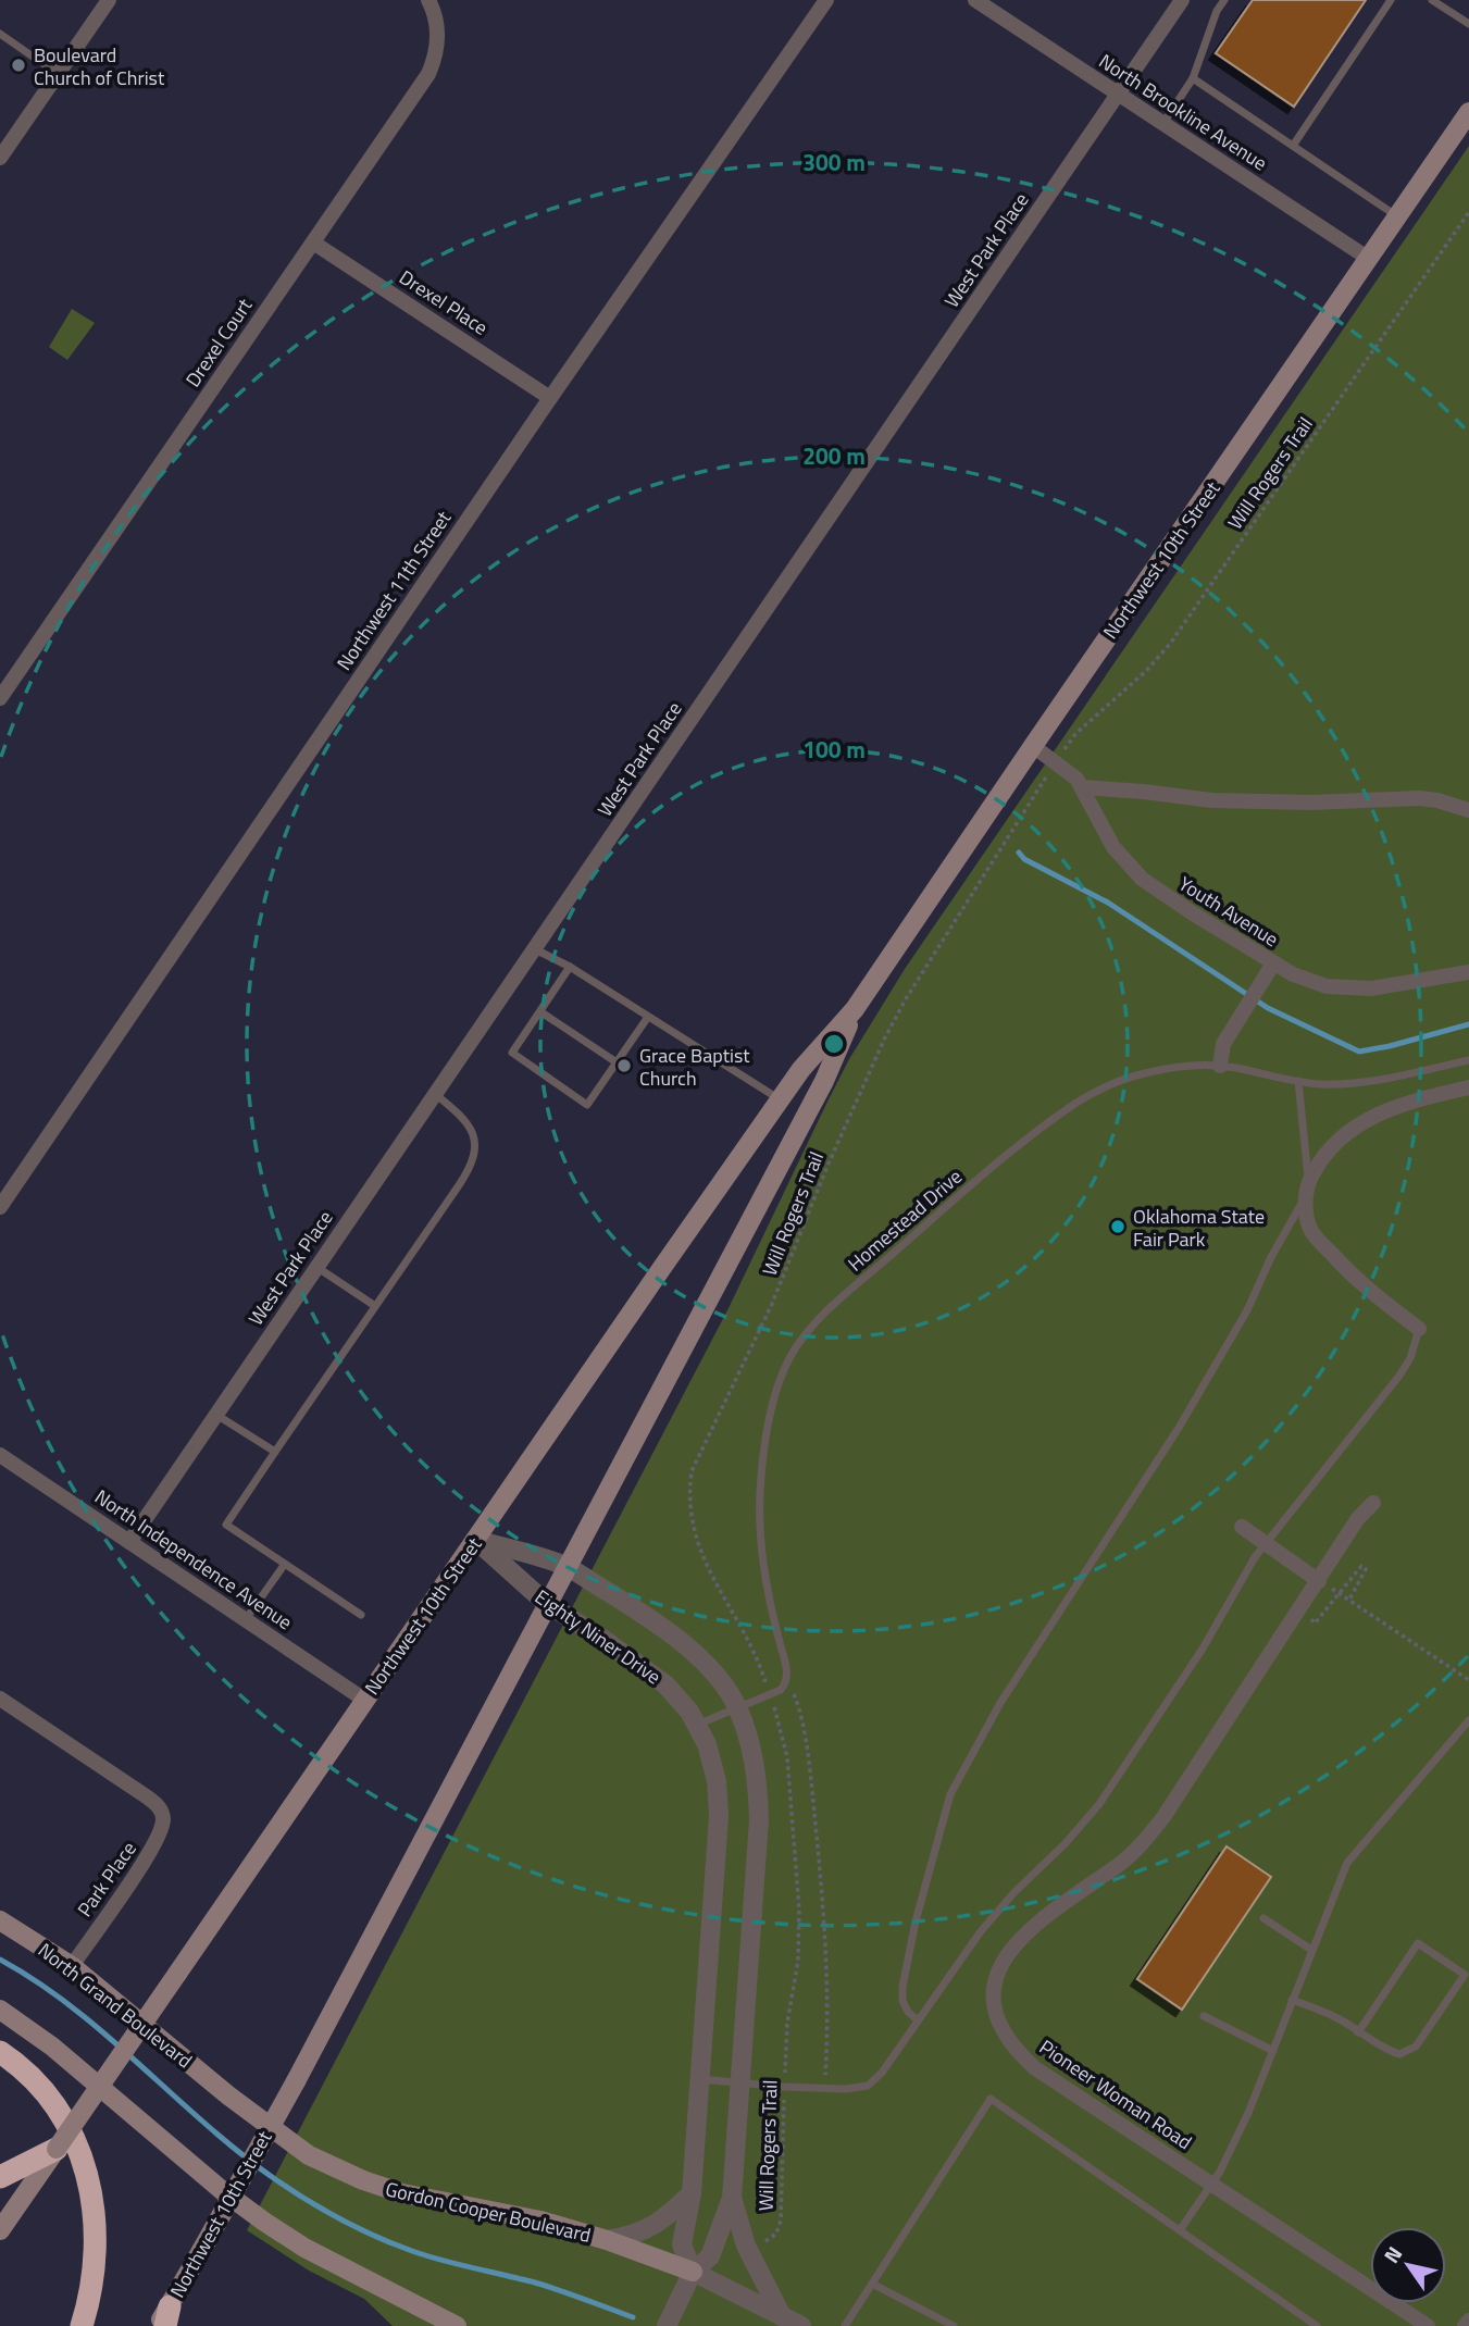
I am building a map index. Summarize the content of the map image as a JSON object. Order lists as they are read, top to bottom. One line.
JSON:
{"streets":{"main road":["Northwest 10th Street","North Grand Boulevard","Gordon Cooper Boulevard"],"street":["North Brookline Avenue","West Park Place","Drexel Place","Drexel Court","Northwest 11th Street","Youth Avenue","North Independence Avenue","Eighty Niner Drive","Park Place","Pioneer Woman Road"],"lane":["Homestead Drive"],"path":["Will Rogers Trail"]},"crossings":[["North Brookline Avenue","West Park Place"],["North Brookline Avenue","Northwest 10th Street"],["West Park Place","North Independence Avenue"],["Drexel Place","Drexel Court"],["Drexel Place","Northwest 11th Street"],["Northwest 10th Street","Youth Avenue"],["Northwest 10th Street","North Independence Avenue"],["Northwest 10th Street","Eighty Niner Drive"],["Eighty Niner Drive","Gordon Cooper Boulevard"],["Park Place","North Grand Boulevard"],["North Grand Boulevard","Gordon Cooper Boulevard"]],"places":["Boulevard Church of Christ","Grace Baptist Church","Oklahoma State Fair Park"],"north":"top left","rings":["300 m","200 m","100 m"]}
